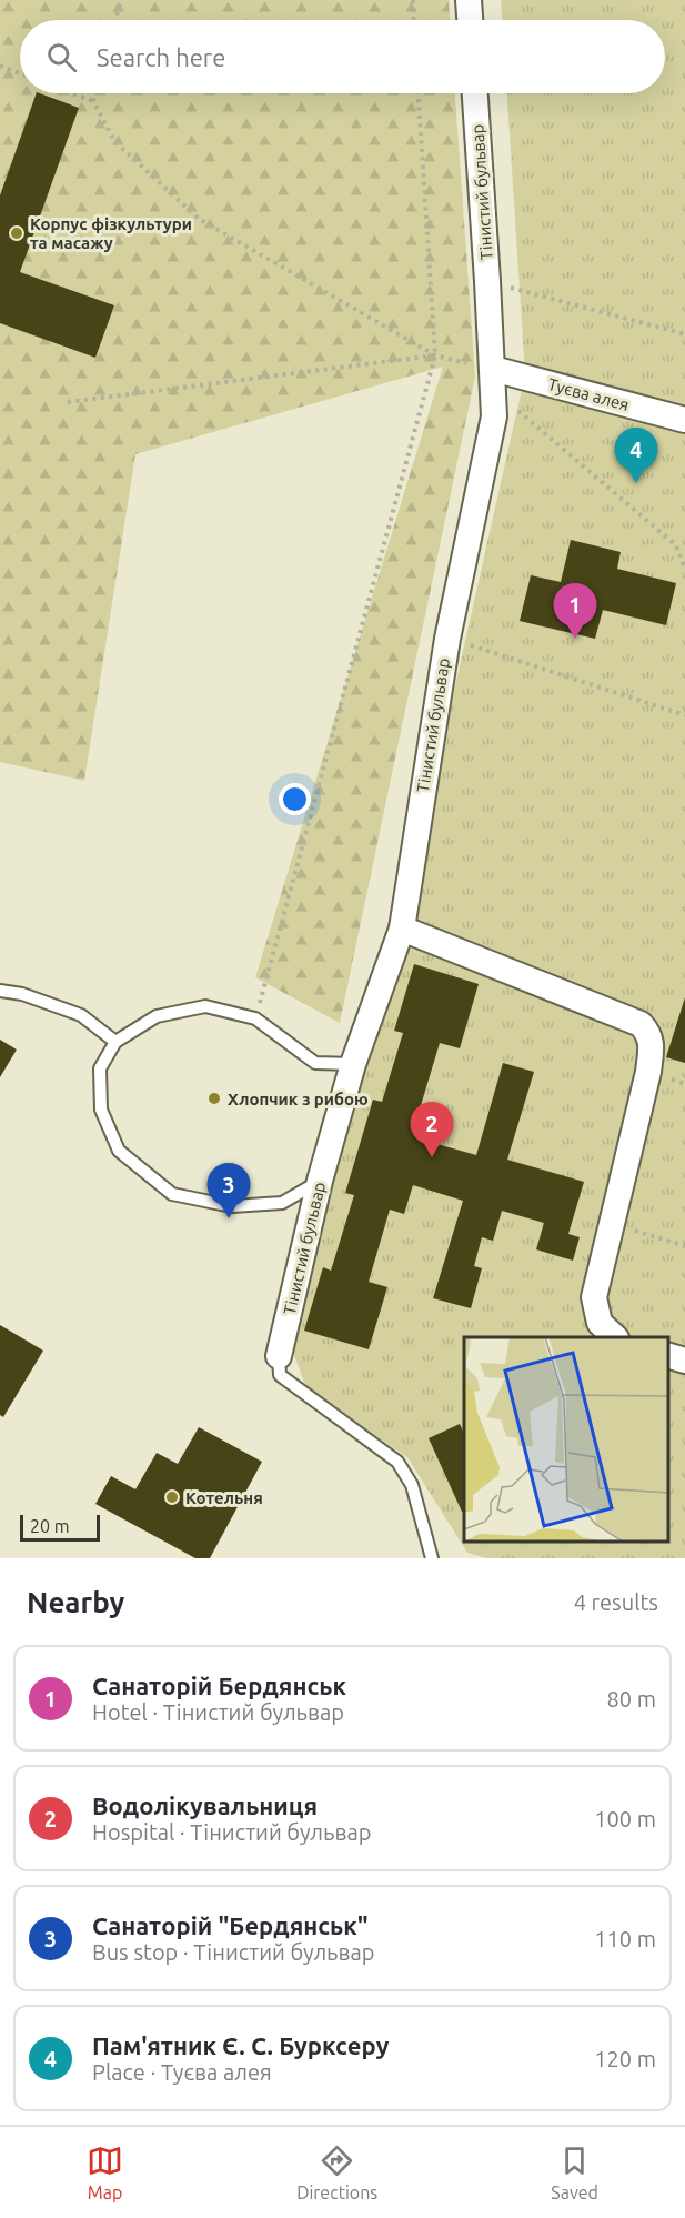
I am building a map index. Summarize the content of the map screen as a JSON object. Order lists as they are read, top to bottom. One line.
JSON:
{"streets":{"street":["Тінистий бульвар","Туєва алея"]},"crossings":[["Тінистий бульвар","Туєва алея"]],"places":["Корпус фізкультури та масажу","Хлопчик з рибою","Котельня"],"scale_bar":"20 m","page":{"search":"Search here","pins":["4","1","2","3"],"scale":"20 m","heading":["Nearby","4 results"],"list":[{"mark":"1","name":"Санаторій Бердянськ","note":"Hotel · Тінистий бульвар","value":"80 m"},{"mark":"2","name":"Водолікувальниця","note":"Hospital · Тінистий бульвар","value":"100 m"},{"mark":"3","name":"Санаторій \"Бердянськ\"","note":"Bus stop · Тінистий бульвар","value":"110 m"},{"mark":"4","name":"Пам'ятник Є. С. Бурксеру","note":"Place · Туєва алея","value":"120 m"}],"nav":["Map","Directions","Saved"]}}
